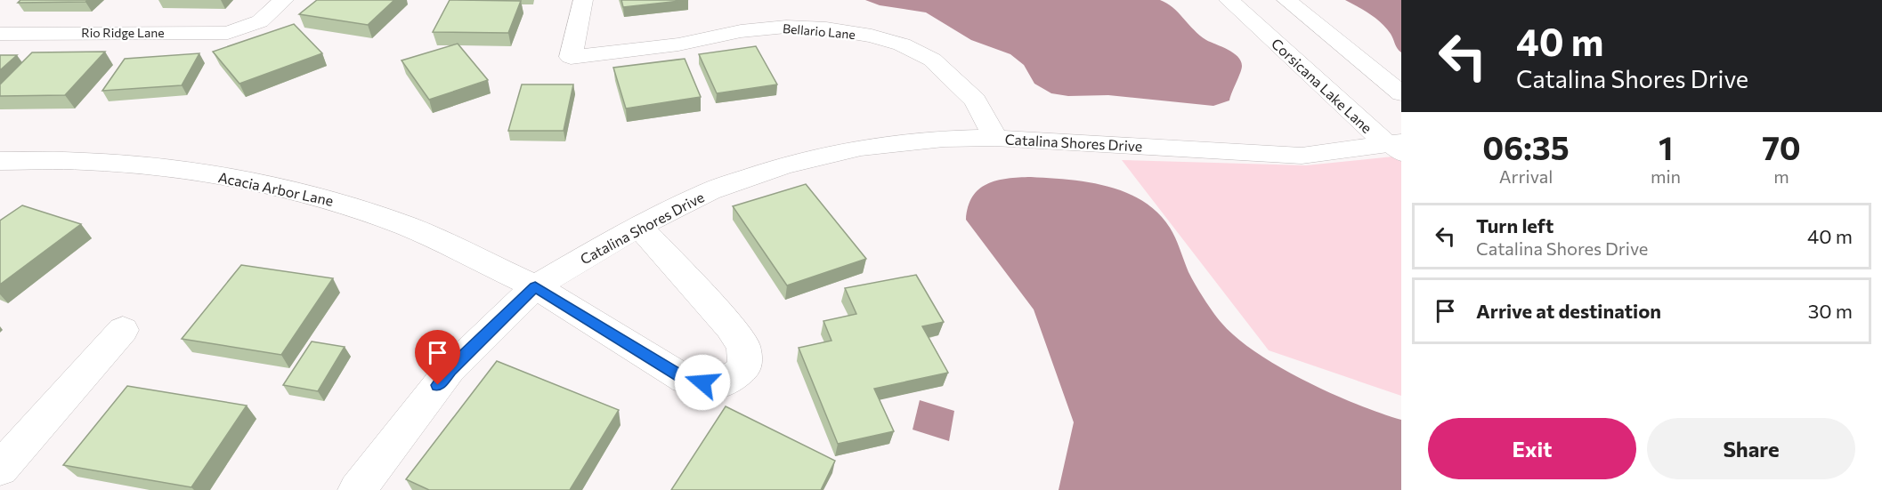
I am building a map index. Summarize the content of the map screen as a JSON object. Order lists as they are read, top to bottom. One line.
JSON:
{"streets":{"street":["Bellario Lane","Rio Ridge Lane","Corsicana Lake Lane","Catalina Shores Drive","Acacia Arbor Lane"]},"crossings":[["Bellario Lane","Catalina Shores Drive"],["Corsicana Lake Lane","Catalina Shores Drive"],["Catalina Shores Drive","Acacia Arbor Lane"]],"page":{"turn":["40 m","Catalina Shores Drive"],"eta":["06:35","Arrival","1","min","70","m"],"list":[{"name":"Turn left","note":"Catalina Shores Drive","value":"40 m"},{"name":"Arrive at destination","value":"30 m"}],"buttons":["Exit","Share"]}}
